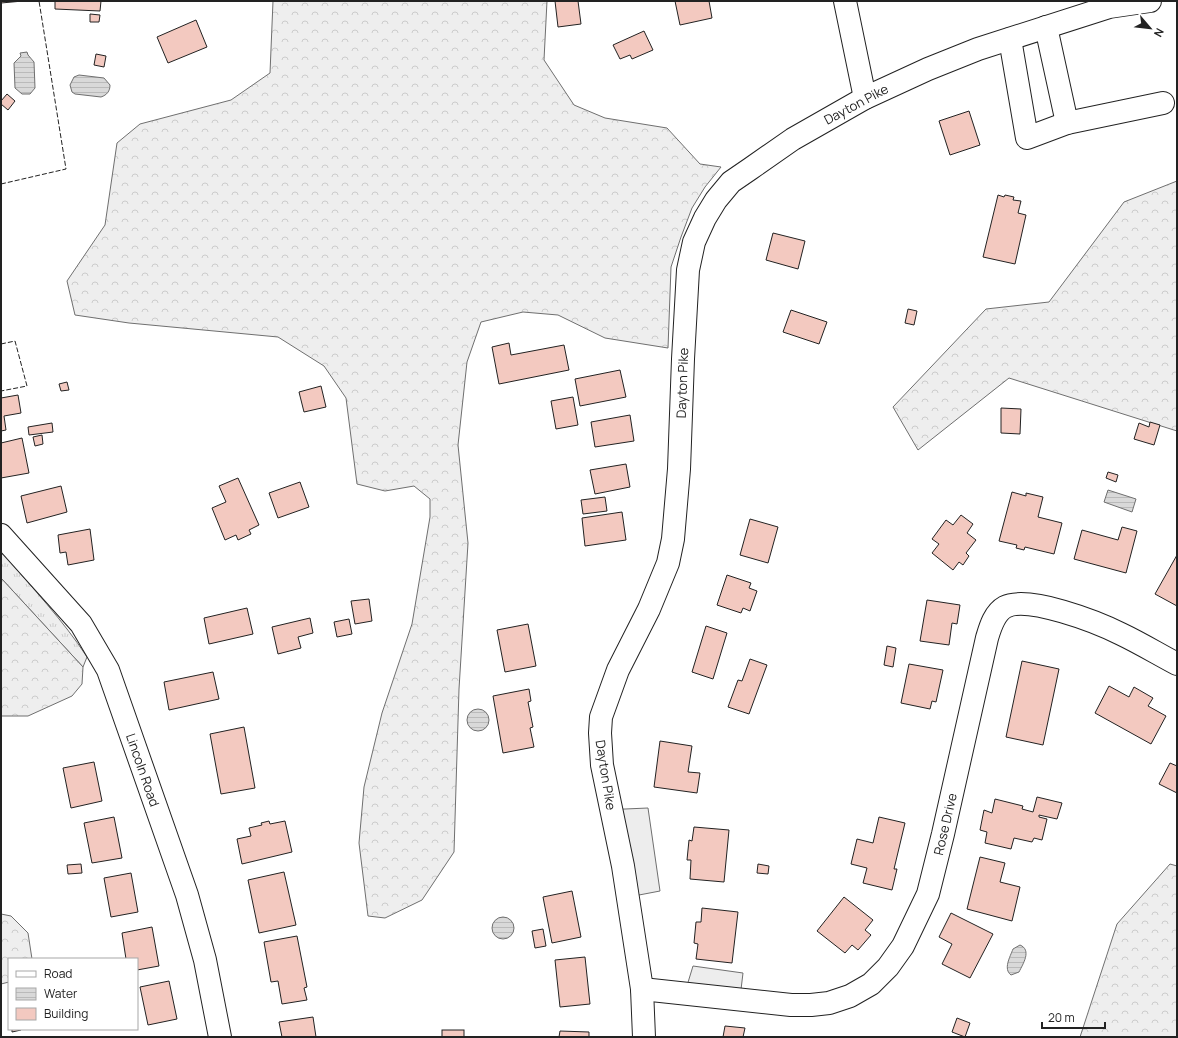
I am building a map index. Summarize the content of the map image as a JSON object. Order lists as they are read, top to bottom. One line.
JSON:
{"streets":{"street":["Dayton Pike","Lincoln Road","Rose Drive"]},"crossings":[["Dayton Pike","Rose Drive"]],"legend":["Road","Water","Building"],"scale_bar":"20 m","north":"bottom right"}
